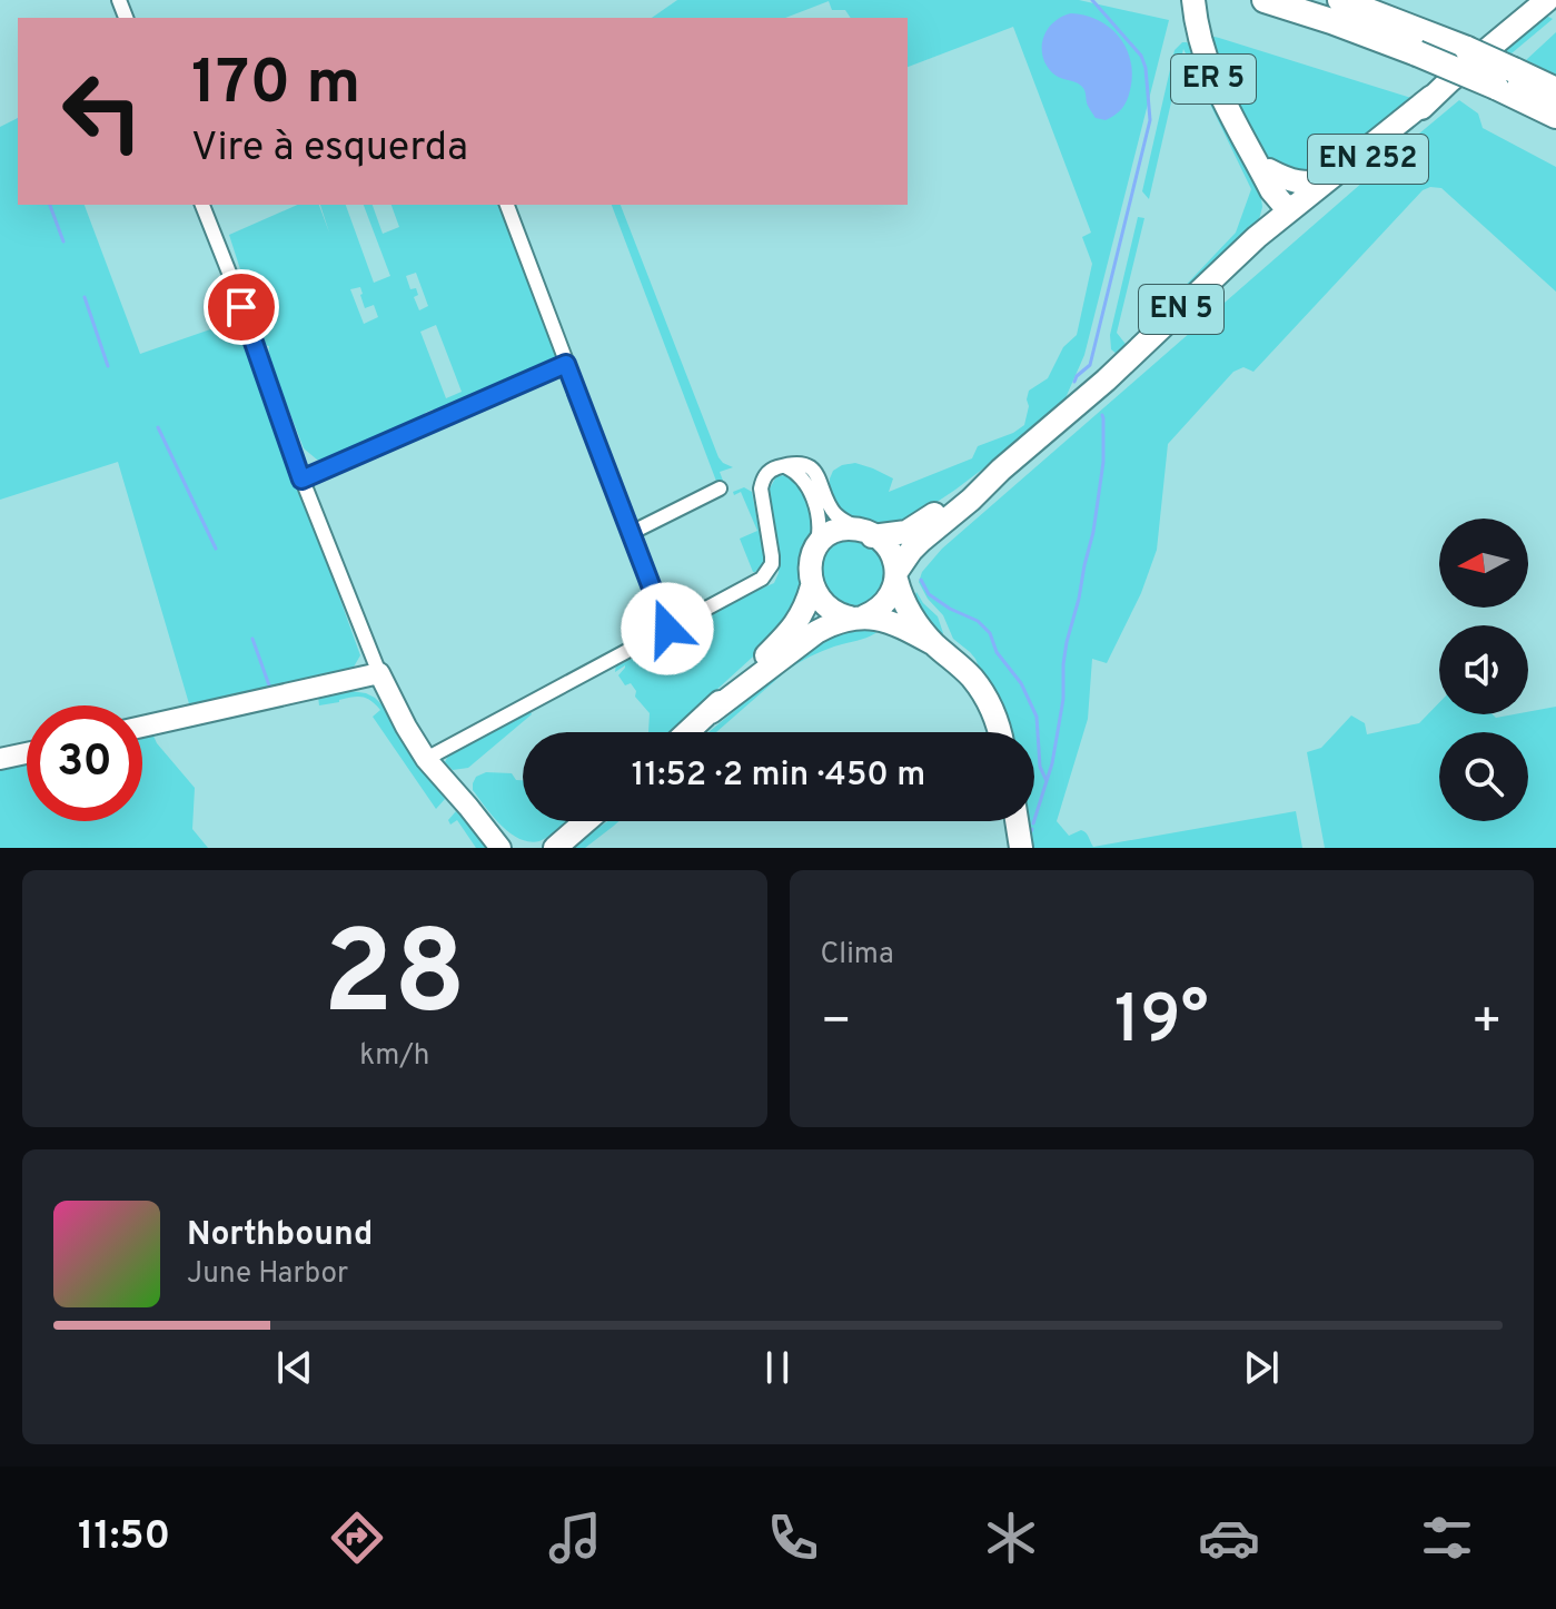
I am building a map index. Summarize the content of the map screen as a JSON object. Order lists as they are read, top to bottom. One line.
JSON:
{"streets":{"main road":["ER 5","EN 252","EN 5"]},"crossings":[["EN 252","EN 5"]],"north":"left","page":{"turn":["170 m","Vire à esquerda"],"limit":"30","trip":"11:52 · 2 min · 450 m","tile":[["28","km/h"],"Clima"],"heat":["−","19°","+"],"song":["Northbound","June Harbor"],"tabs":"11:50"}}
